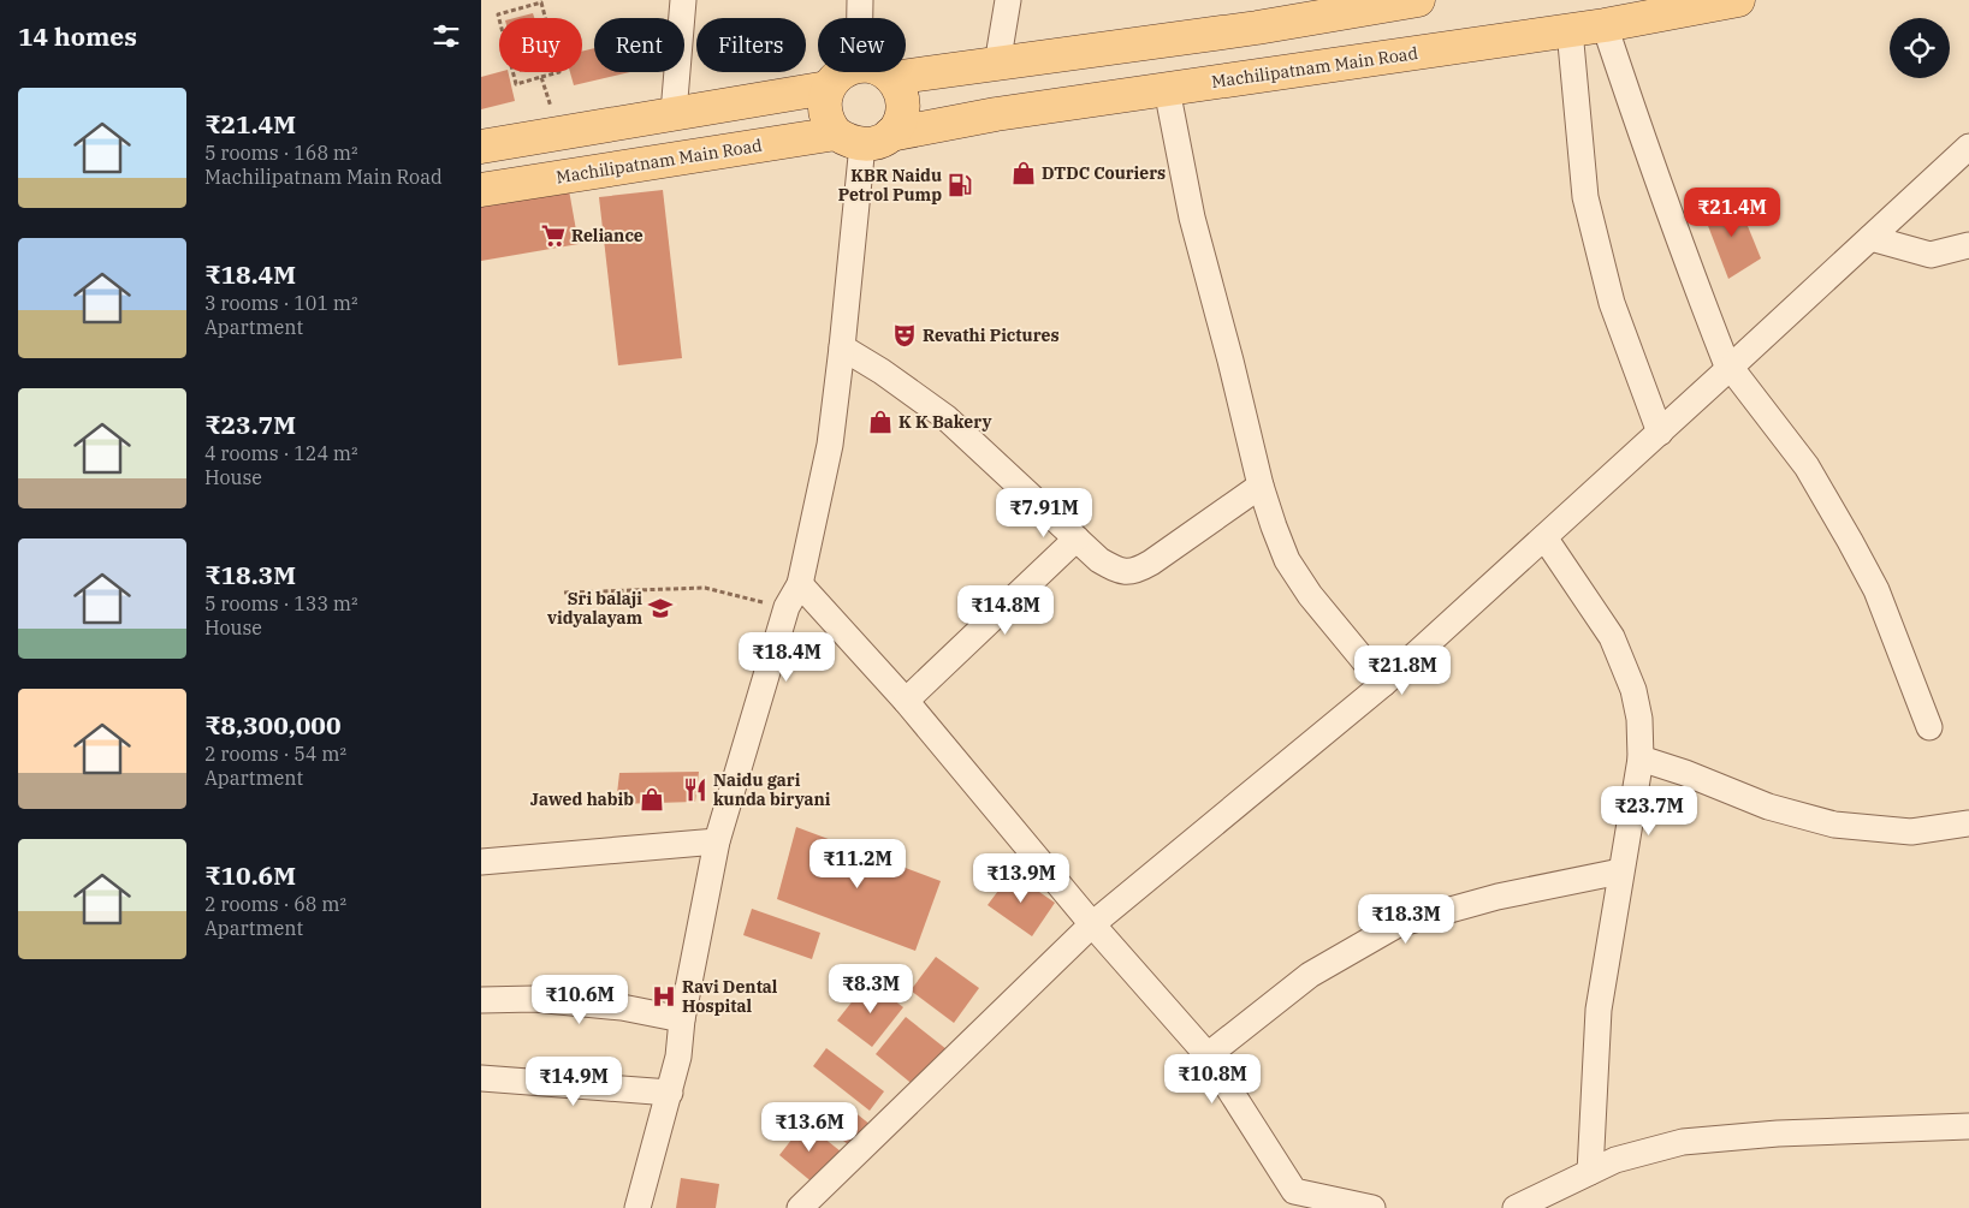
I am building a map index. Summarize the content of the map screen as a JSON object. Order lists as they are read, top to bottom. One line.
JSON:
{"streets":{"main road":["Machilipatnam Main Road"]},"places":{"shop":["DTDC Couriers","K K Bakery","Jawed habib"],"fuel station":["KBR Naidu Petrol Pump"],"supermarket":["Reliance"],"theatre":["Revathi Pictures"],"school or university":["Sri balaji vidyalayam"],"restaurant":["Naidu gari kunda biryani"],"hospital":["Ravi Dental Hospital"]},"page":{"heading":"14 homes","chip":["Buy","Rent","Filters","New"],"list":[{"name":"₹21.4M","note":"5 rooms · 168 m² · Machilipatnam Main Road"},{"name":"₹18.4M","note":"3 rooms · 101 m² · Apartment"},{"name":"₹23.7M","note":"4 rooms · 124 m² · House"},{"name":"₹18.3M","note":"5 rooms · 133 m² · House"},{"name":"₹8,300,000","note":"2 rooms · 54 m² · Apartment"},{"name":"₹10.6M","note":"2 rooms · 68 m² · Apartment"}],"price":["₹21.4M","₹7.91M","₹14.8M","₹18.4M","₹21.8M","₹23.7M","₹11.2M","₹13.9M","₹18.3M","₹8.3M","₹10.6M","₹10.8M","₹14.9M","₹13.6M"]}}
